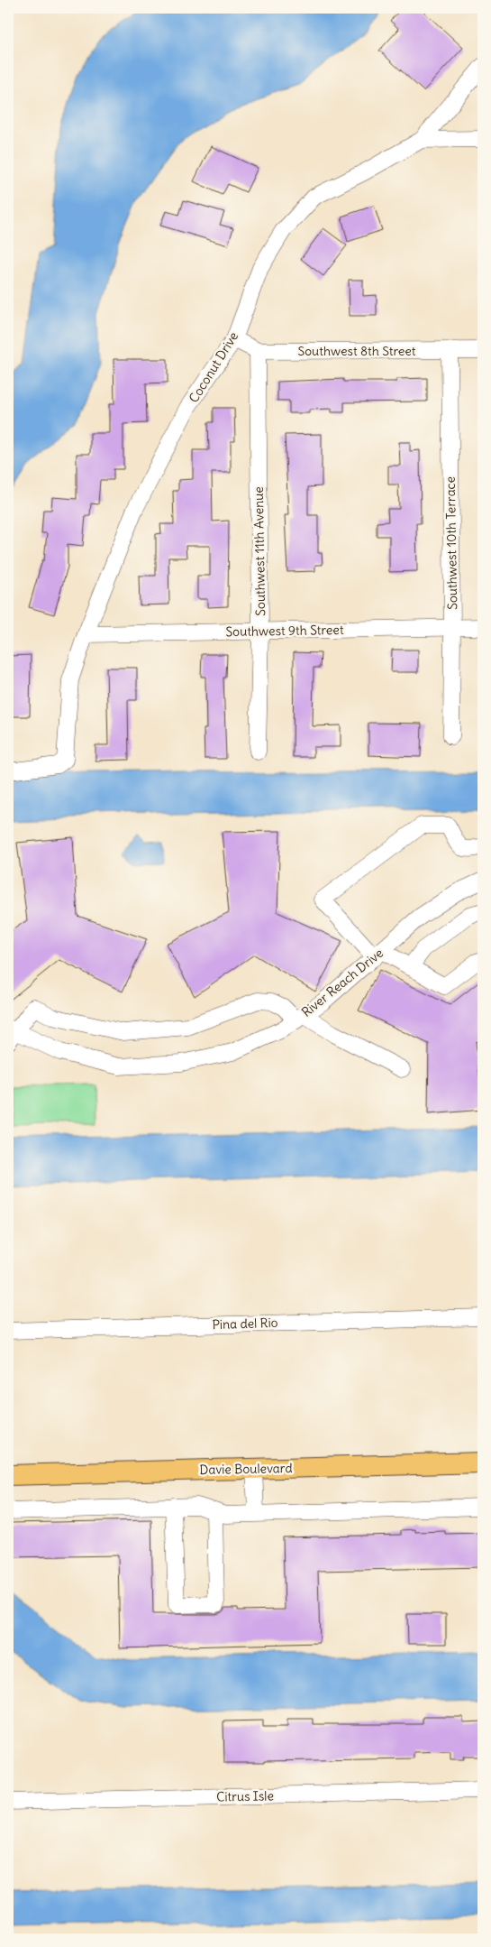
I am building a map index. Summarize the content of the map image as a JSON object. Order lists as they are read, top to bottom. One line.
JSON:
{"streets":{"main road":["Davie Boulevard"],"street":["Southwest 8th Street","Coconut Drive","Southwest 10th Terrace","Southwest 11th Avenue","Southwest 9th Street","River Reach Drive","Pina del Rio","Citrus Isle"]},"crossings":[["Southwest 8th Street","Coconut Drive"],["Southwest 8th Street","Southwest 10th Terrace"],["Southwest 8th Street","Southwest 11th Avenue"],["Coconut Drive","Southwest 9th Street"],["Southwest 10th Terrace","Southwest 9th Street"],["Southwest 11th Avenue","Southwest 9th Street"]]}
